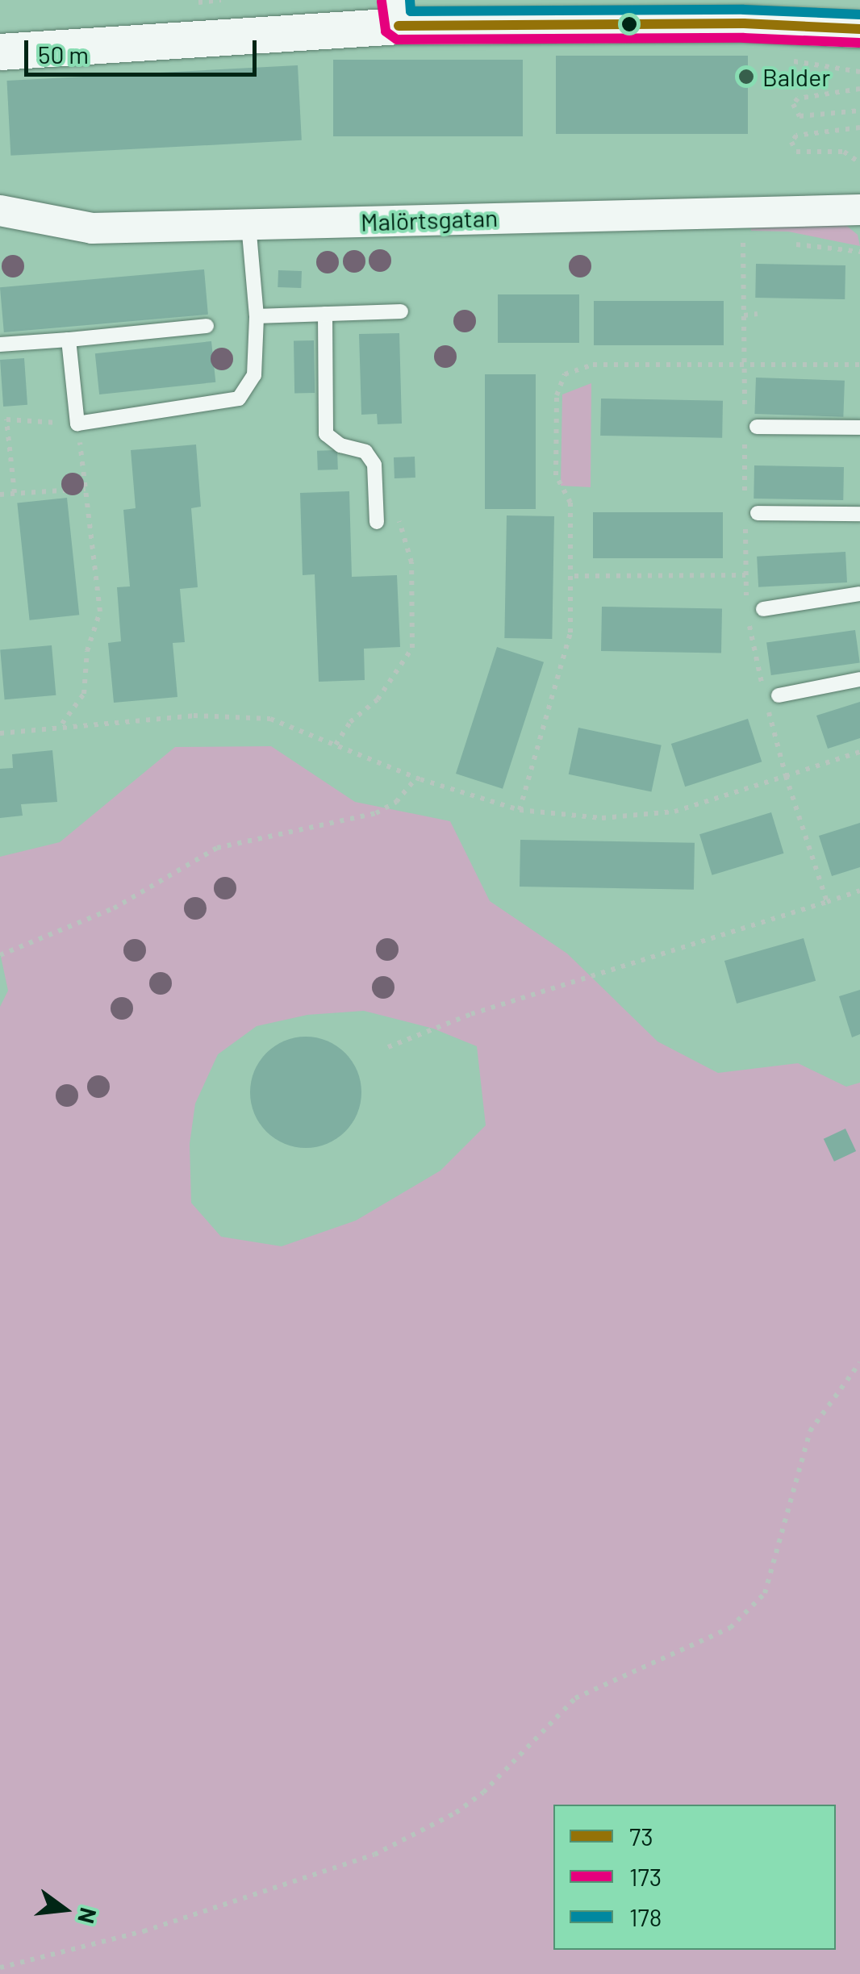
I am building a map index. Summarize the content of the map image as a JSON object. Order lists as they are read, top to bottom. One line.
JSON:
{"streets":{"street":["Malörtsgatan"]},"places":["Balder"],"lines":["transit line 178","transit line 173","transit line 73"],"legend":["73","173","178"],"scale_bar":"50 m","north":"right"}
